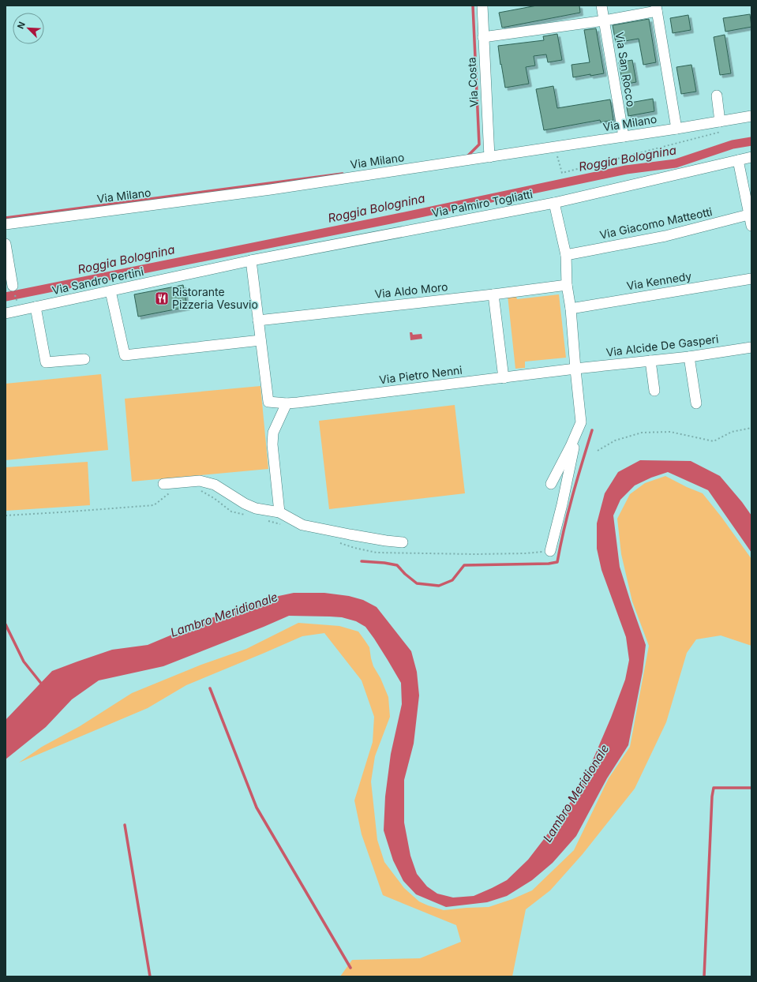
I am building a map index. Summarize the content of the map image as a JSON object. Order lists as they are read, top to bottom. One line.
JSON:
{"streets":{"street":["Via San Rocco","Via Costa","Via Milano","Via Palmiro Togliatti","Via Giacomo Matteotti","Via Sandro Pertini","Via Kennedy","Via Aldo Moro","Via Alcide De Gasperi","Via Pietro Nenni"]},"crossings":[["Via San Rocco","Via Milano"],["Via Costa","Via Milano"],["Via Palmiro Togliatti","Via Sandro Pertini"],["Via Alcide De Gasperi","Via Pietro Nenni"]],"water":["Roggia Bolognina","Lambro Meridionale"],"places":{"restaurant":["Ristorante Pizzeria Vesuvio"]},"north":"top left"}
